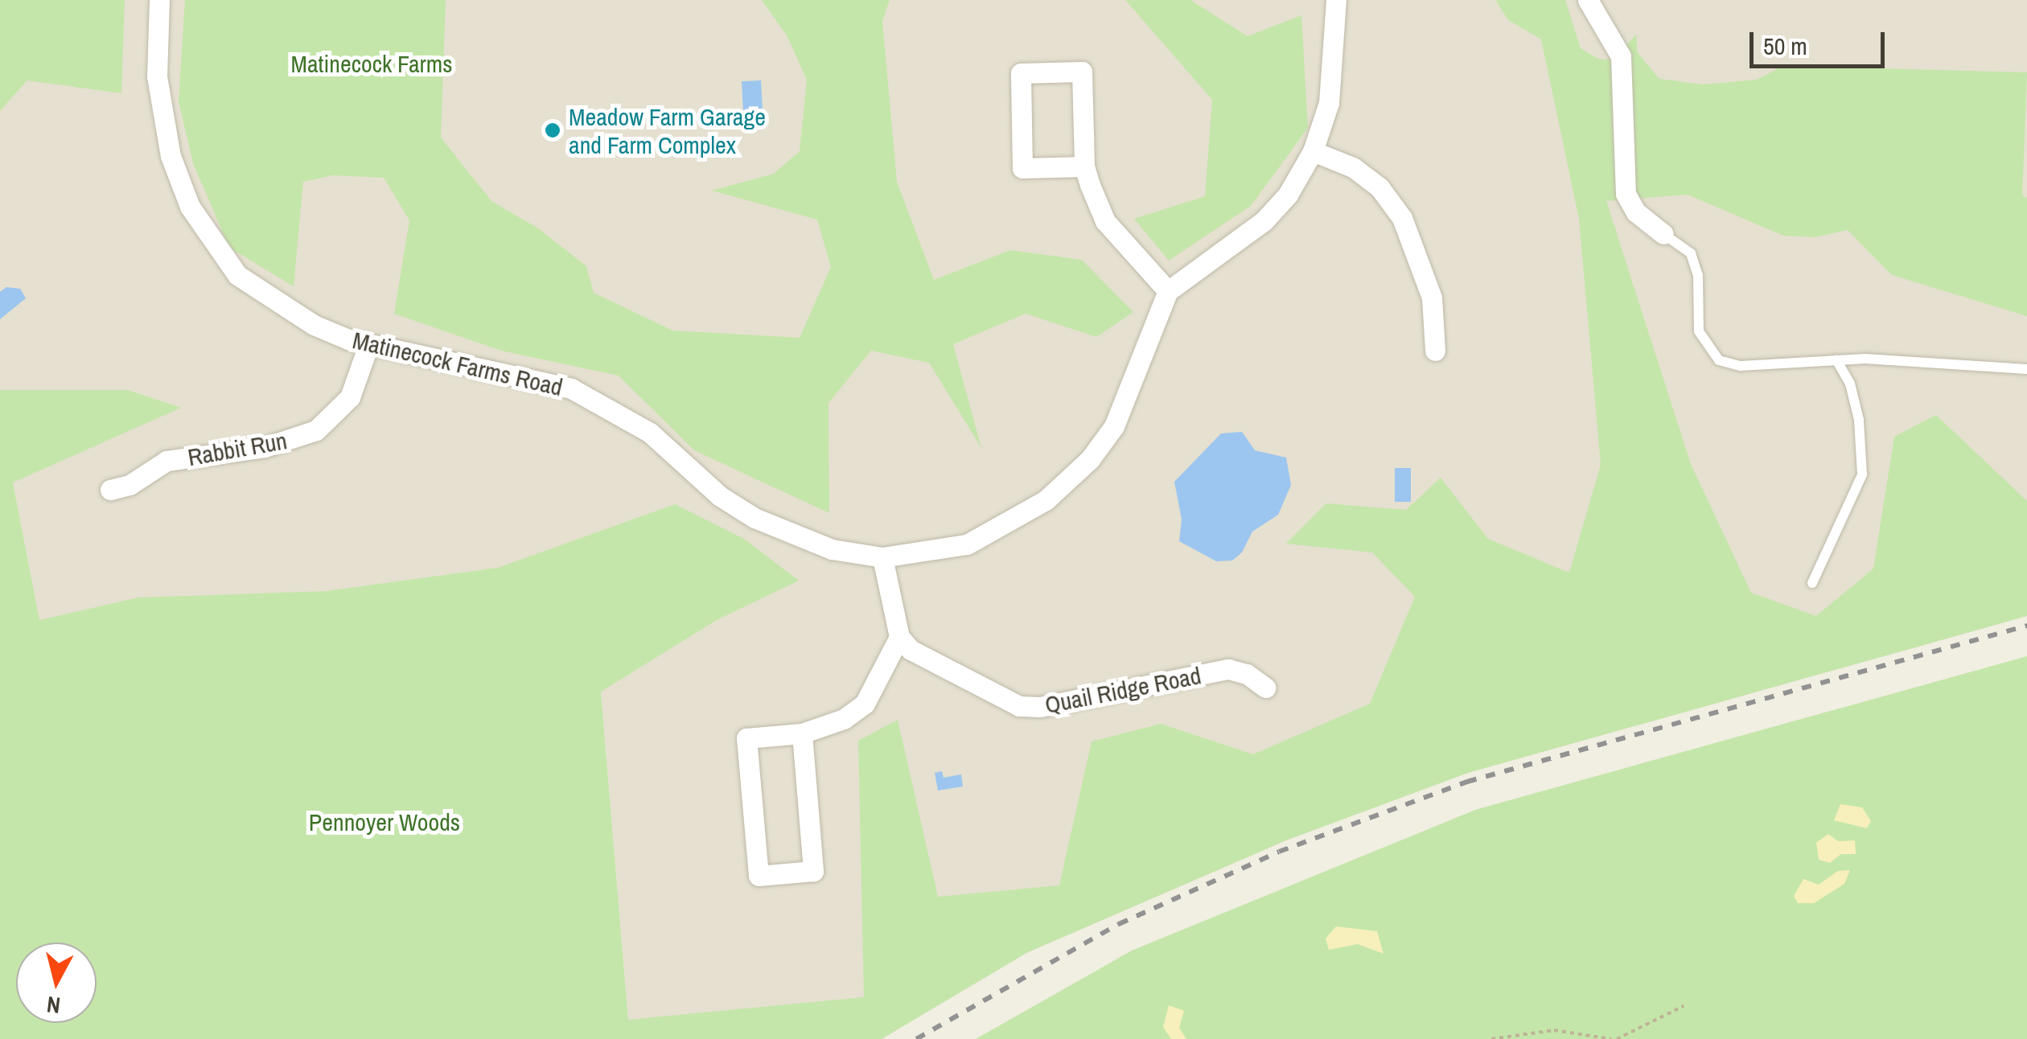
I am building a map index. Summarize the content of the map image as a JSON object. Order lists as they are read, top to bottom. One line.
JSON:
{"streets":{"street":["Matinecock Farms Road","Rabbit Run","Quail Ridge Road"]},"crossings":[["Matinecock Farms Road","Rabbit Run"]],"parks":["Matinecock Farms","Pennoyer Woods"],"places":["Meadow Farm Garage and Farm Complex"],"scale_bar":"50 m","north":"bottom"}
